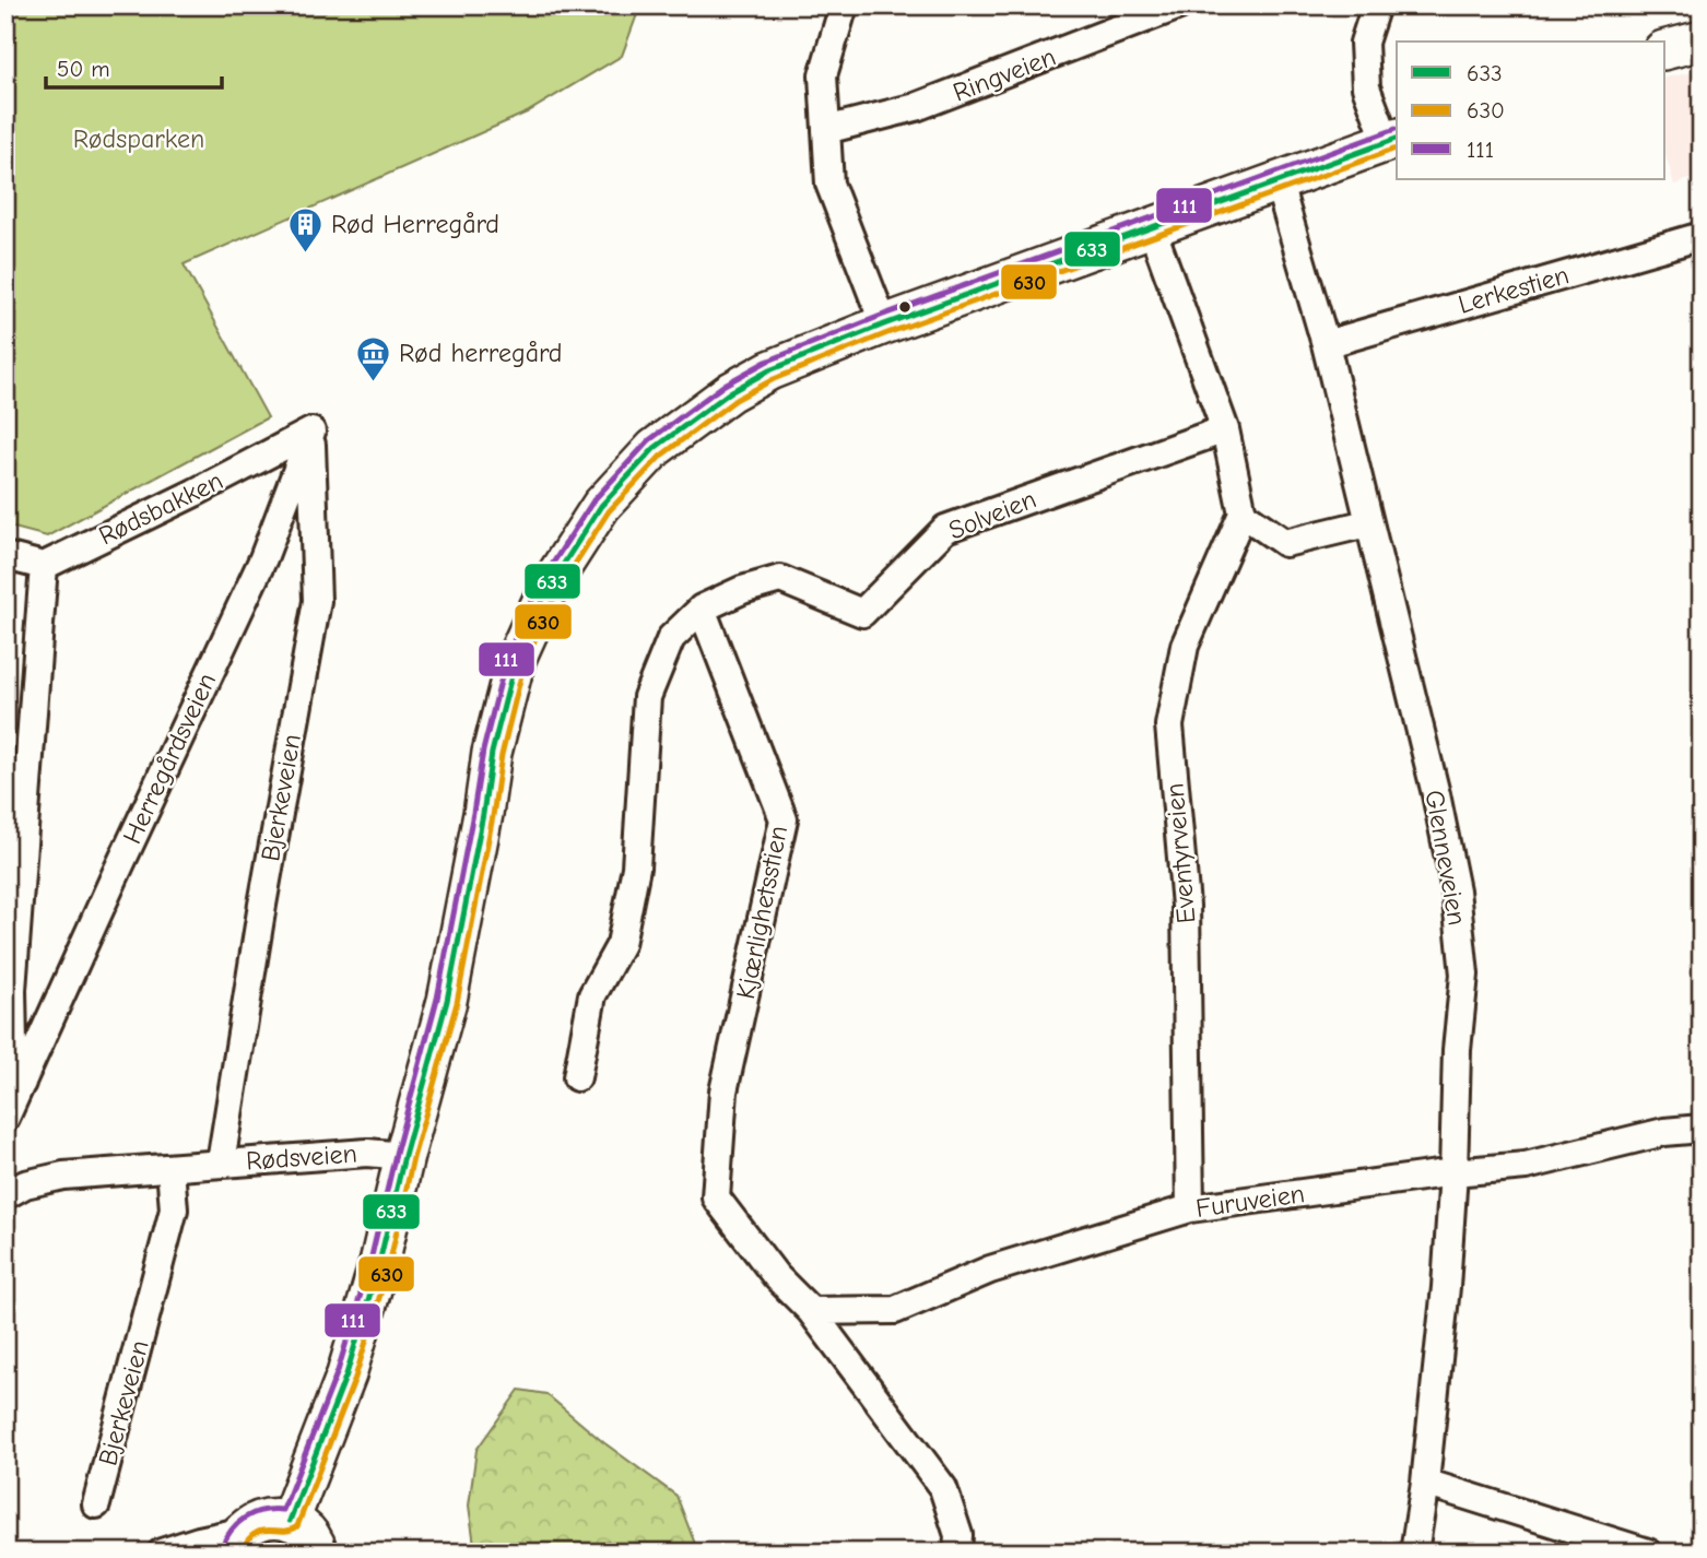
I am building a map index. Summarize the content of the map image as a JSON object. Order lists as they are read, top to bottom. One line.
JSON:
{"streets":{"street":["Ringveien","Lerkestien","Rødsbakken","Solveien","Herregårdsveien","Bjerkeveien","Eventyrveien","Glenneveien","Kjærlighetsstien","Rødsveien","Furuveien"]},"crossings":[["Lerkestien","Glenneveien"],["Rødsbakken","Herregårdsveien"],["Rødsbakken","Bjerkeveien"],["Solveien","Kjærlighetsstien"],["Herregårdsveien","Bjerkeveien"],["Bjerkeveien","Rødsveien"],["Eventyrveien","Furuveien"],["Glenneveien","Furuveien"],["Kjærlighetsstien","Furuveien"]],"parks":["Rødsparken"],"places":{"building":["Rød Herregård"],"museum":["Rød herregård"]},"lines":["transit line 111","transit line 633","transit line 630"],"legend":["633","630","111"],"scale_bar":"50 m"}
